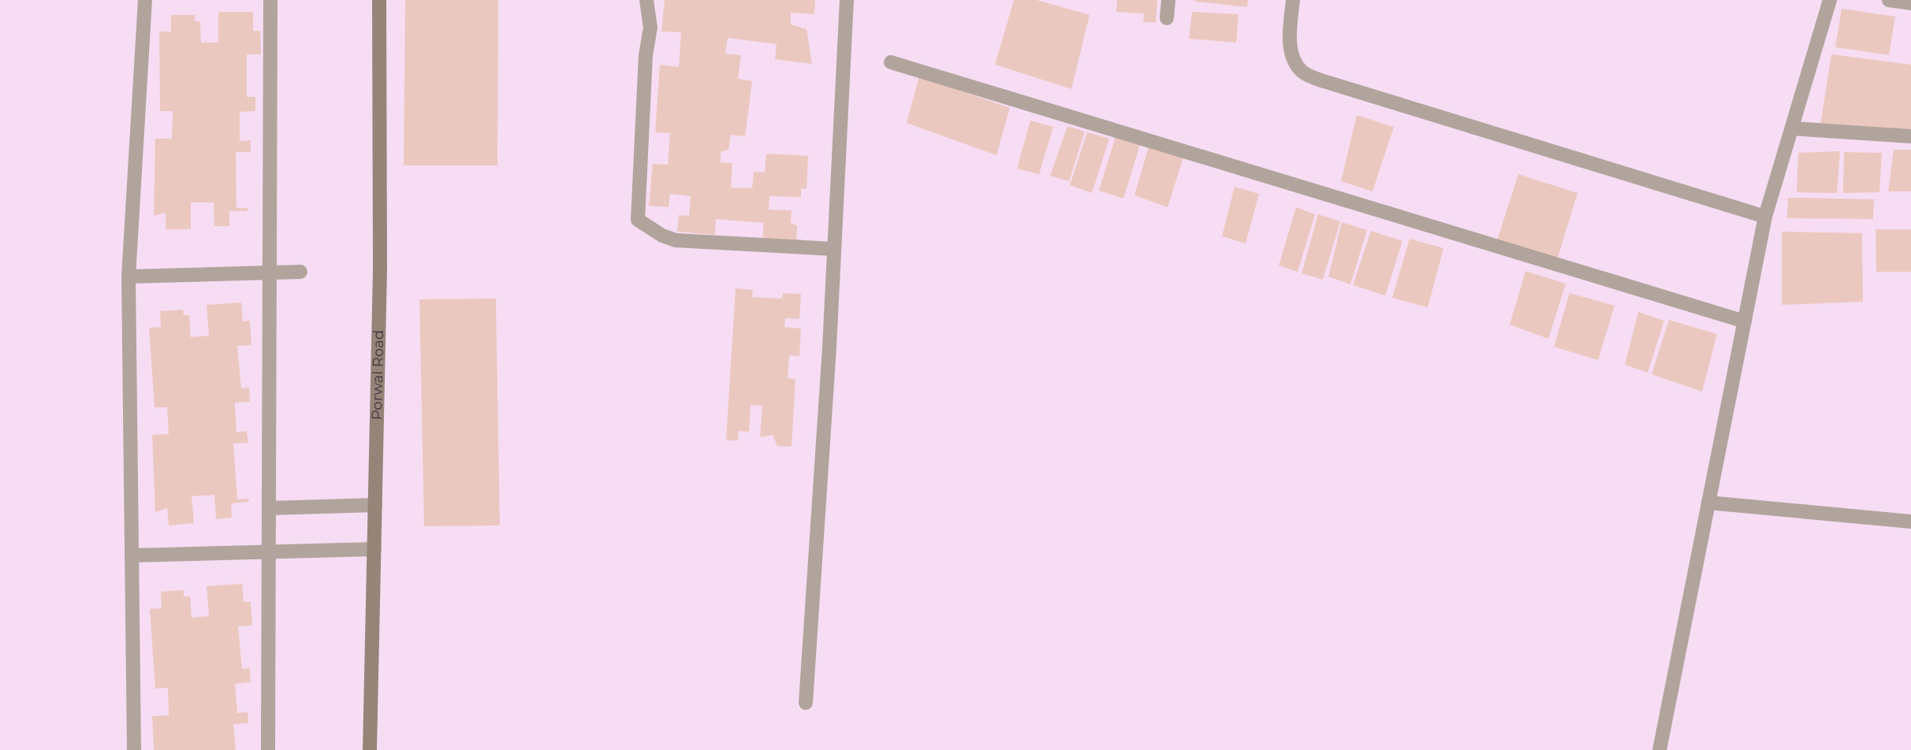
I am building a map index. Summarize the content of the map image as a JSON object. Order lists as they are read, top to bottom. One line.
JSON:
{"streets":{"street":["Porwal Road"]}}
